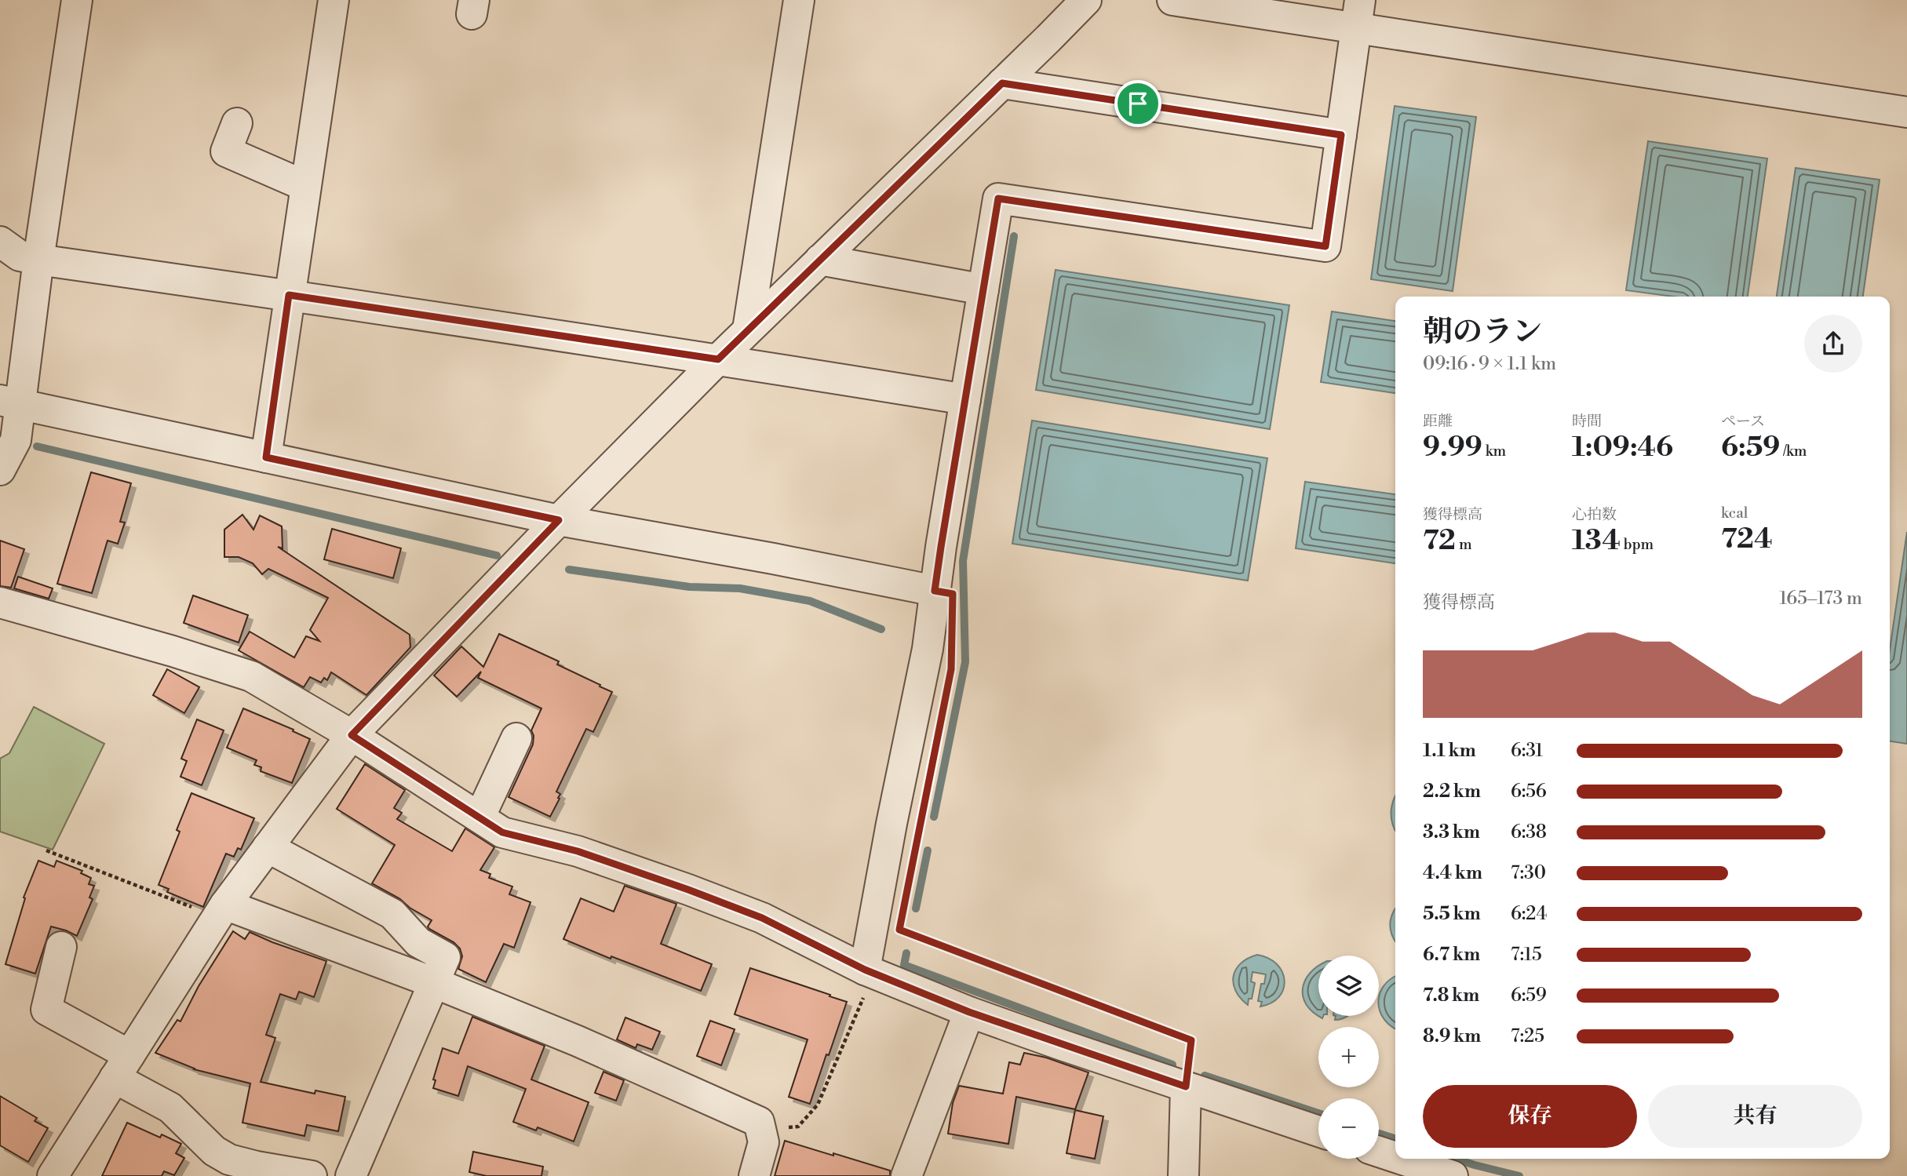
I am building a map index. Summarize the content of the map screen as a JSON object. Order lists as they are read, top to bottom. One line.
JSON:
{"page":{"heading":["朝のラン","09:16 · 9 × 1.1 km"],"stats":[["距離","9.99 km"],["時間","1:09:46"],["ペース","6:59 /km"],["獲得標高","72 m"],["心拍数","134 bpm"],["kcal","724"]],"chart":["獲得標高","165–173 m"],"list":[{"name":"1.1 km","note":"6:31"},{"name":"2.2 km","note":"6:56"},{"name":"3.3 km","note":"6:38"},{"name":"4.4 km","note":"7:30"},{"name":"5.5 km","note":"6:24"},{"name":"6.7 km","note":"7:15"},{"name":"7.8 km","note":"6:59"},{"name":"8.9 km","note":"7:25"}],"map_buttons":["+","−"],"buttons":["保存","共有"]}}
